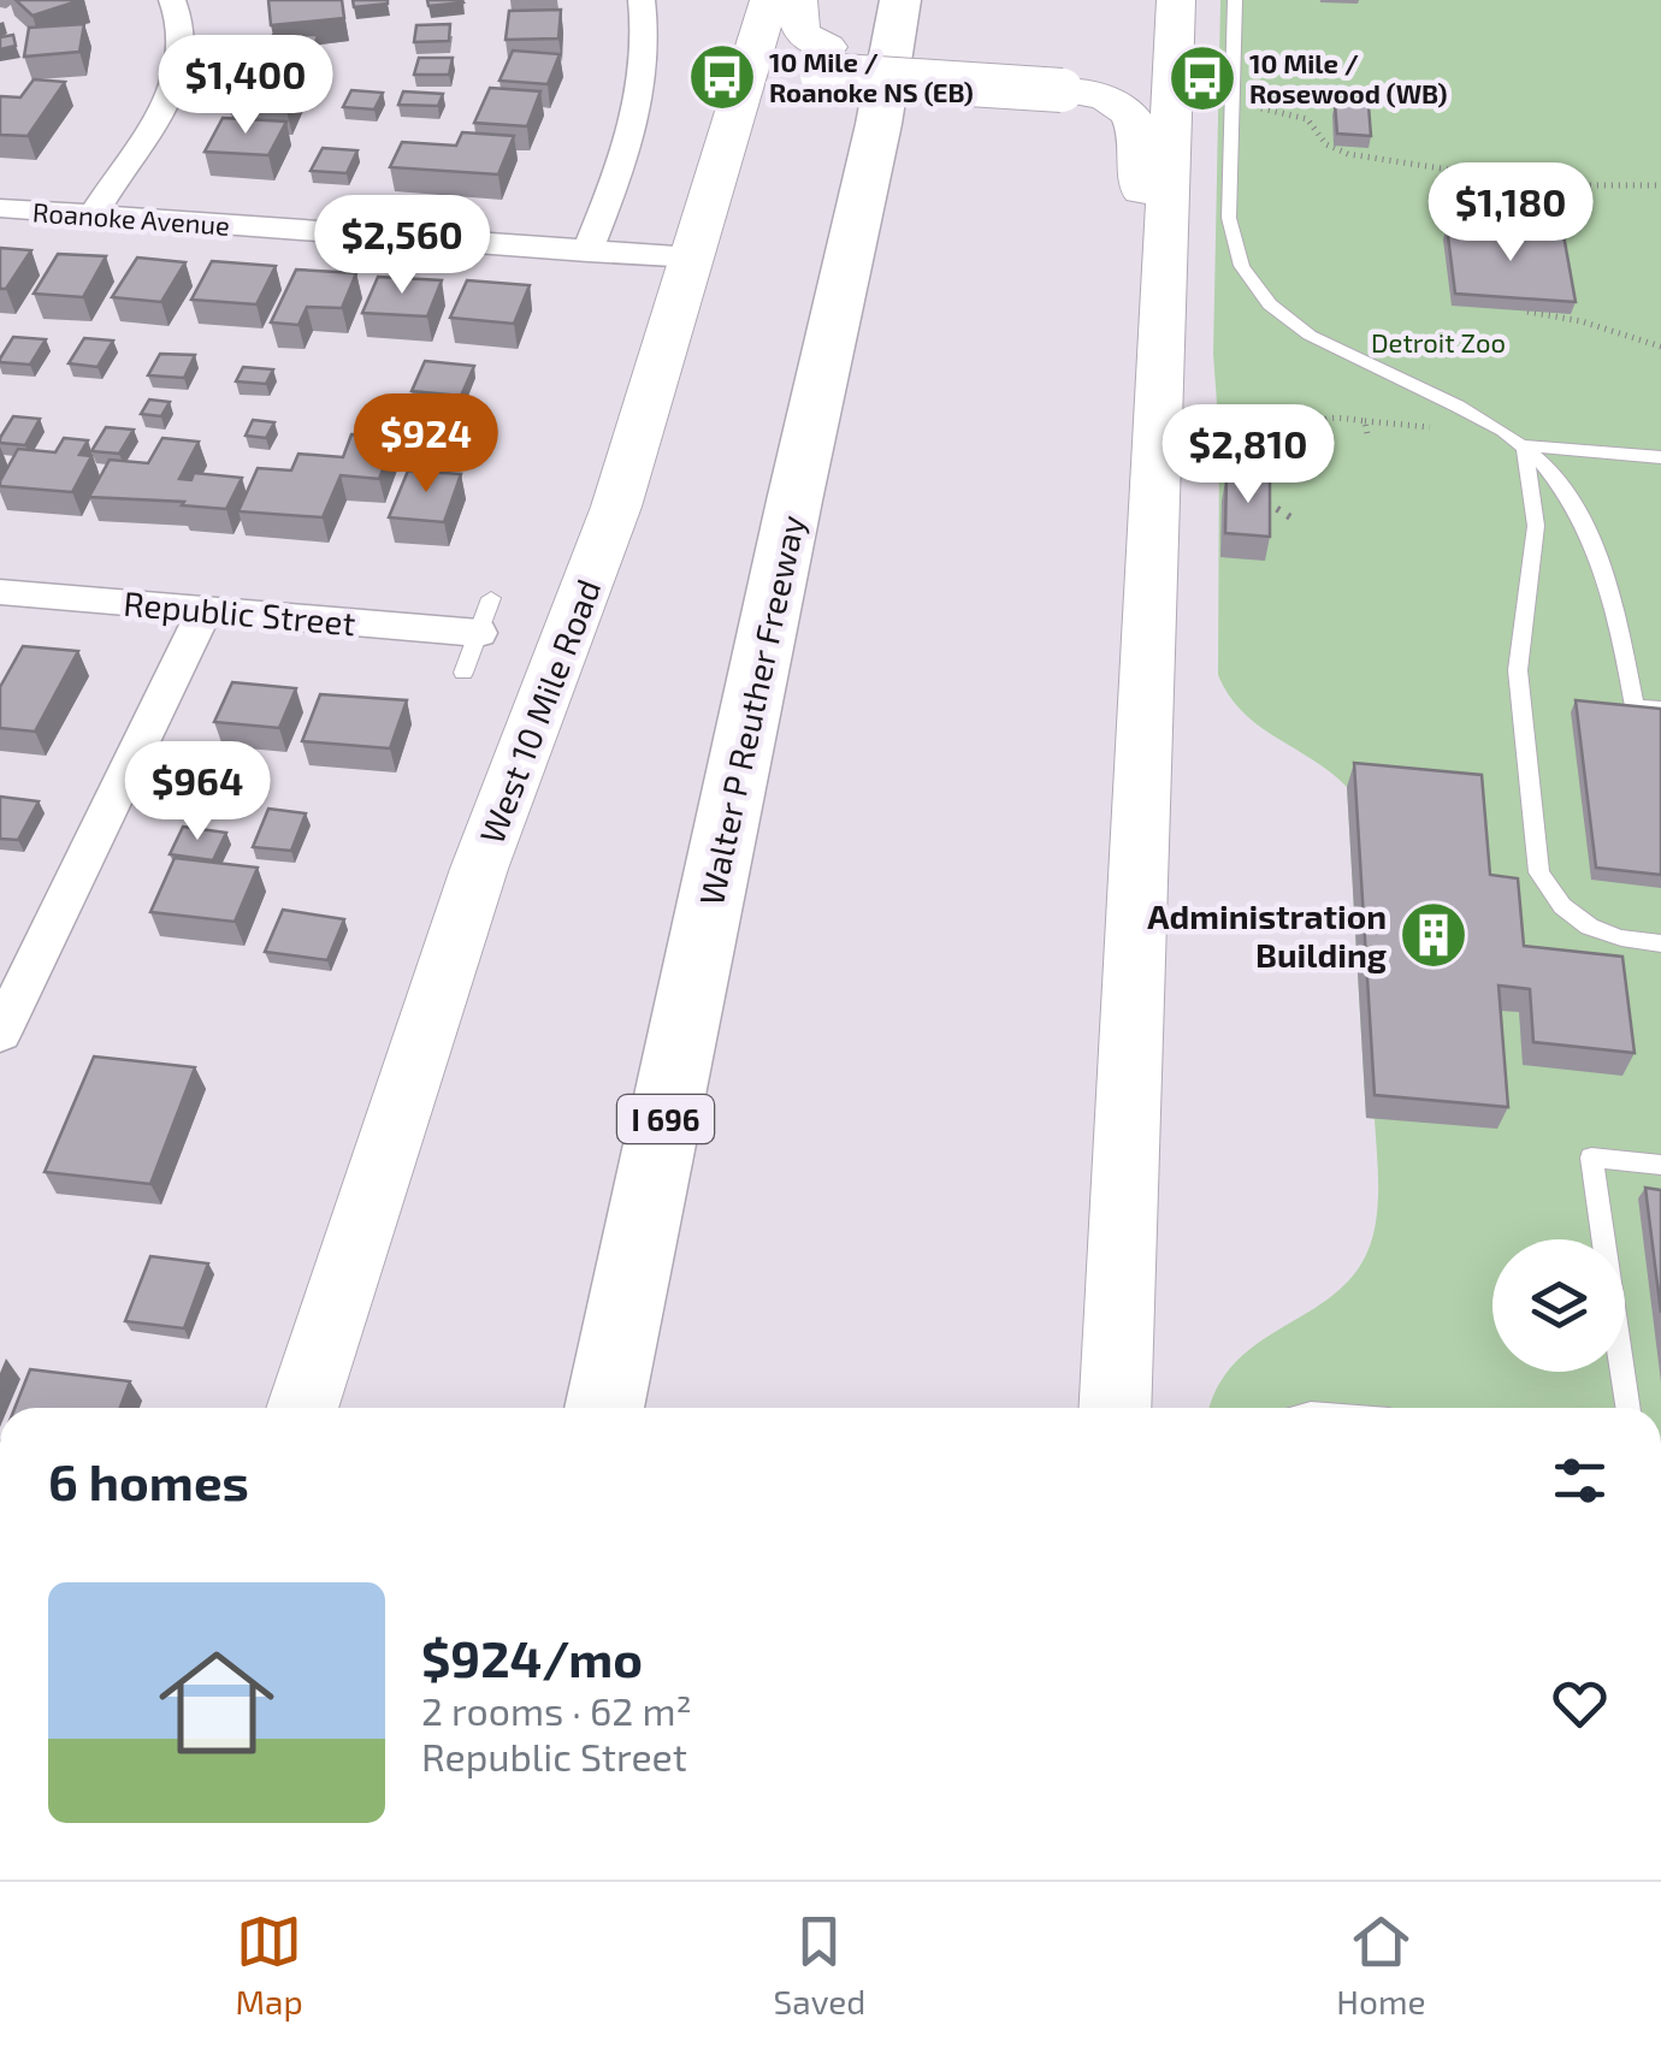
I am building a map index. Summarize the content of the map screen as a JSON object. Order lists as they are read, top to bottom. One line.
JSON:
{"streets":{"highway":["Walter P Reuther Freeway","I 696"],"main road":["West 10 Mile Road"],"street":["Roanoke Avenue","Republic Street"]},"crossings":[["Roanoke Avenue","West 10 Mile Road"]],"parks":["Detroit Zoo"],"places":{"bus stop":["10 Mile / Roanoke NS (EB)","10 Mile / Rosewood (WB)"],"building":["Administration Building"]},"page":{"price":["$1,400","$1,180","$2,560","$924","$2,810","$964"],"heading":"6 homes","list":[{"name":"$924/mo","note":"2 rooms · 62 m² · Republic Street"}],"tabs":["Map","Saved","Home"]}}
